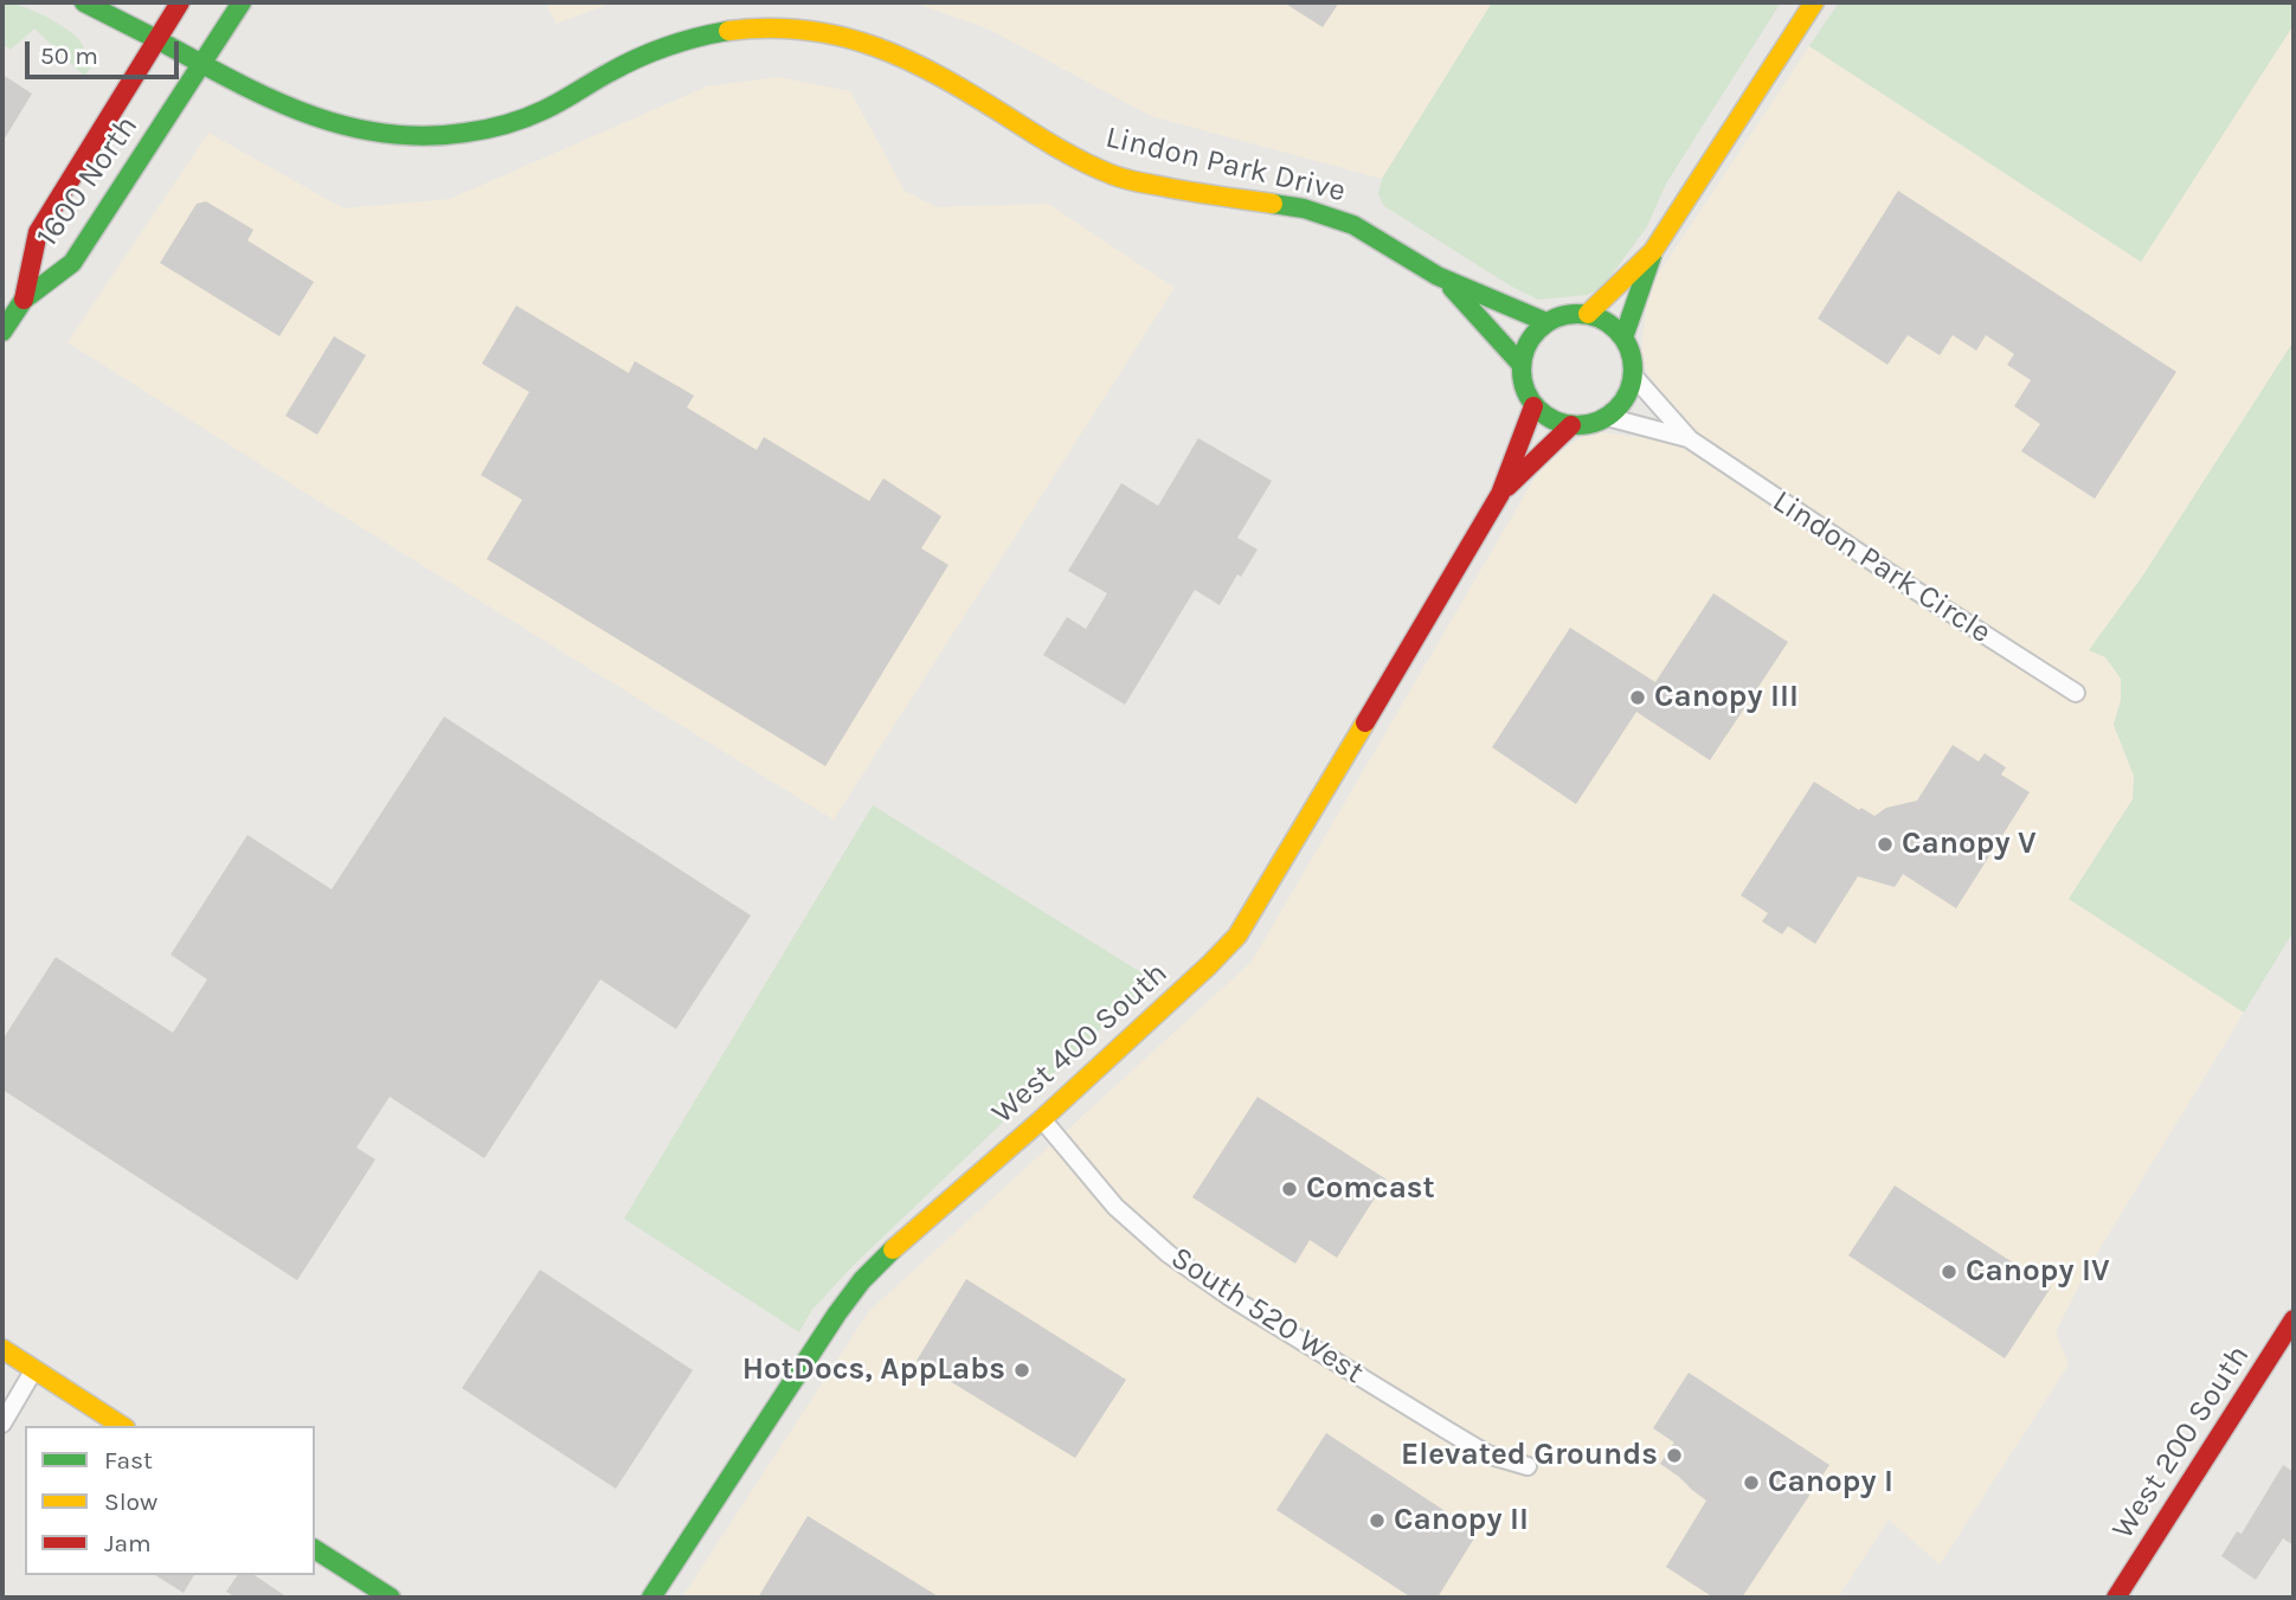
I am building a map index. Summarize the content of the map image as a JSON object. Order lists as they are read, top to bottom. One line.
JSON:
{"streets":{"main road":["Lindon Park Drive","1600 North","West 400 South","West 200 South"],"street":["Lindon Park Circle","South 520 West"]},"crossings":[["Lindon Park Drive","1600 North"],["Lindon Park Drive","West 400 South"],["West 400 South","South 520 West"]],"places":["Canopy III","Canopy V","Comcast","Canopy IV","HotDocs, AppLabs","Elevated Grounds","Canopy I","Canopy II"],"legend":["Fast","Slow","Jam"],"scale_bar":"50 m"}
